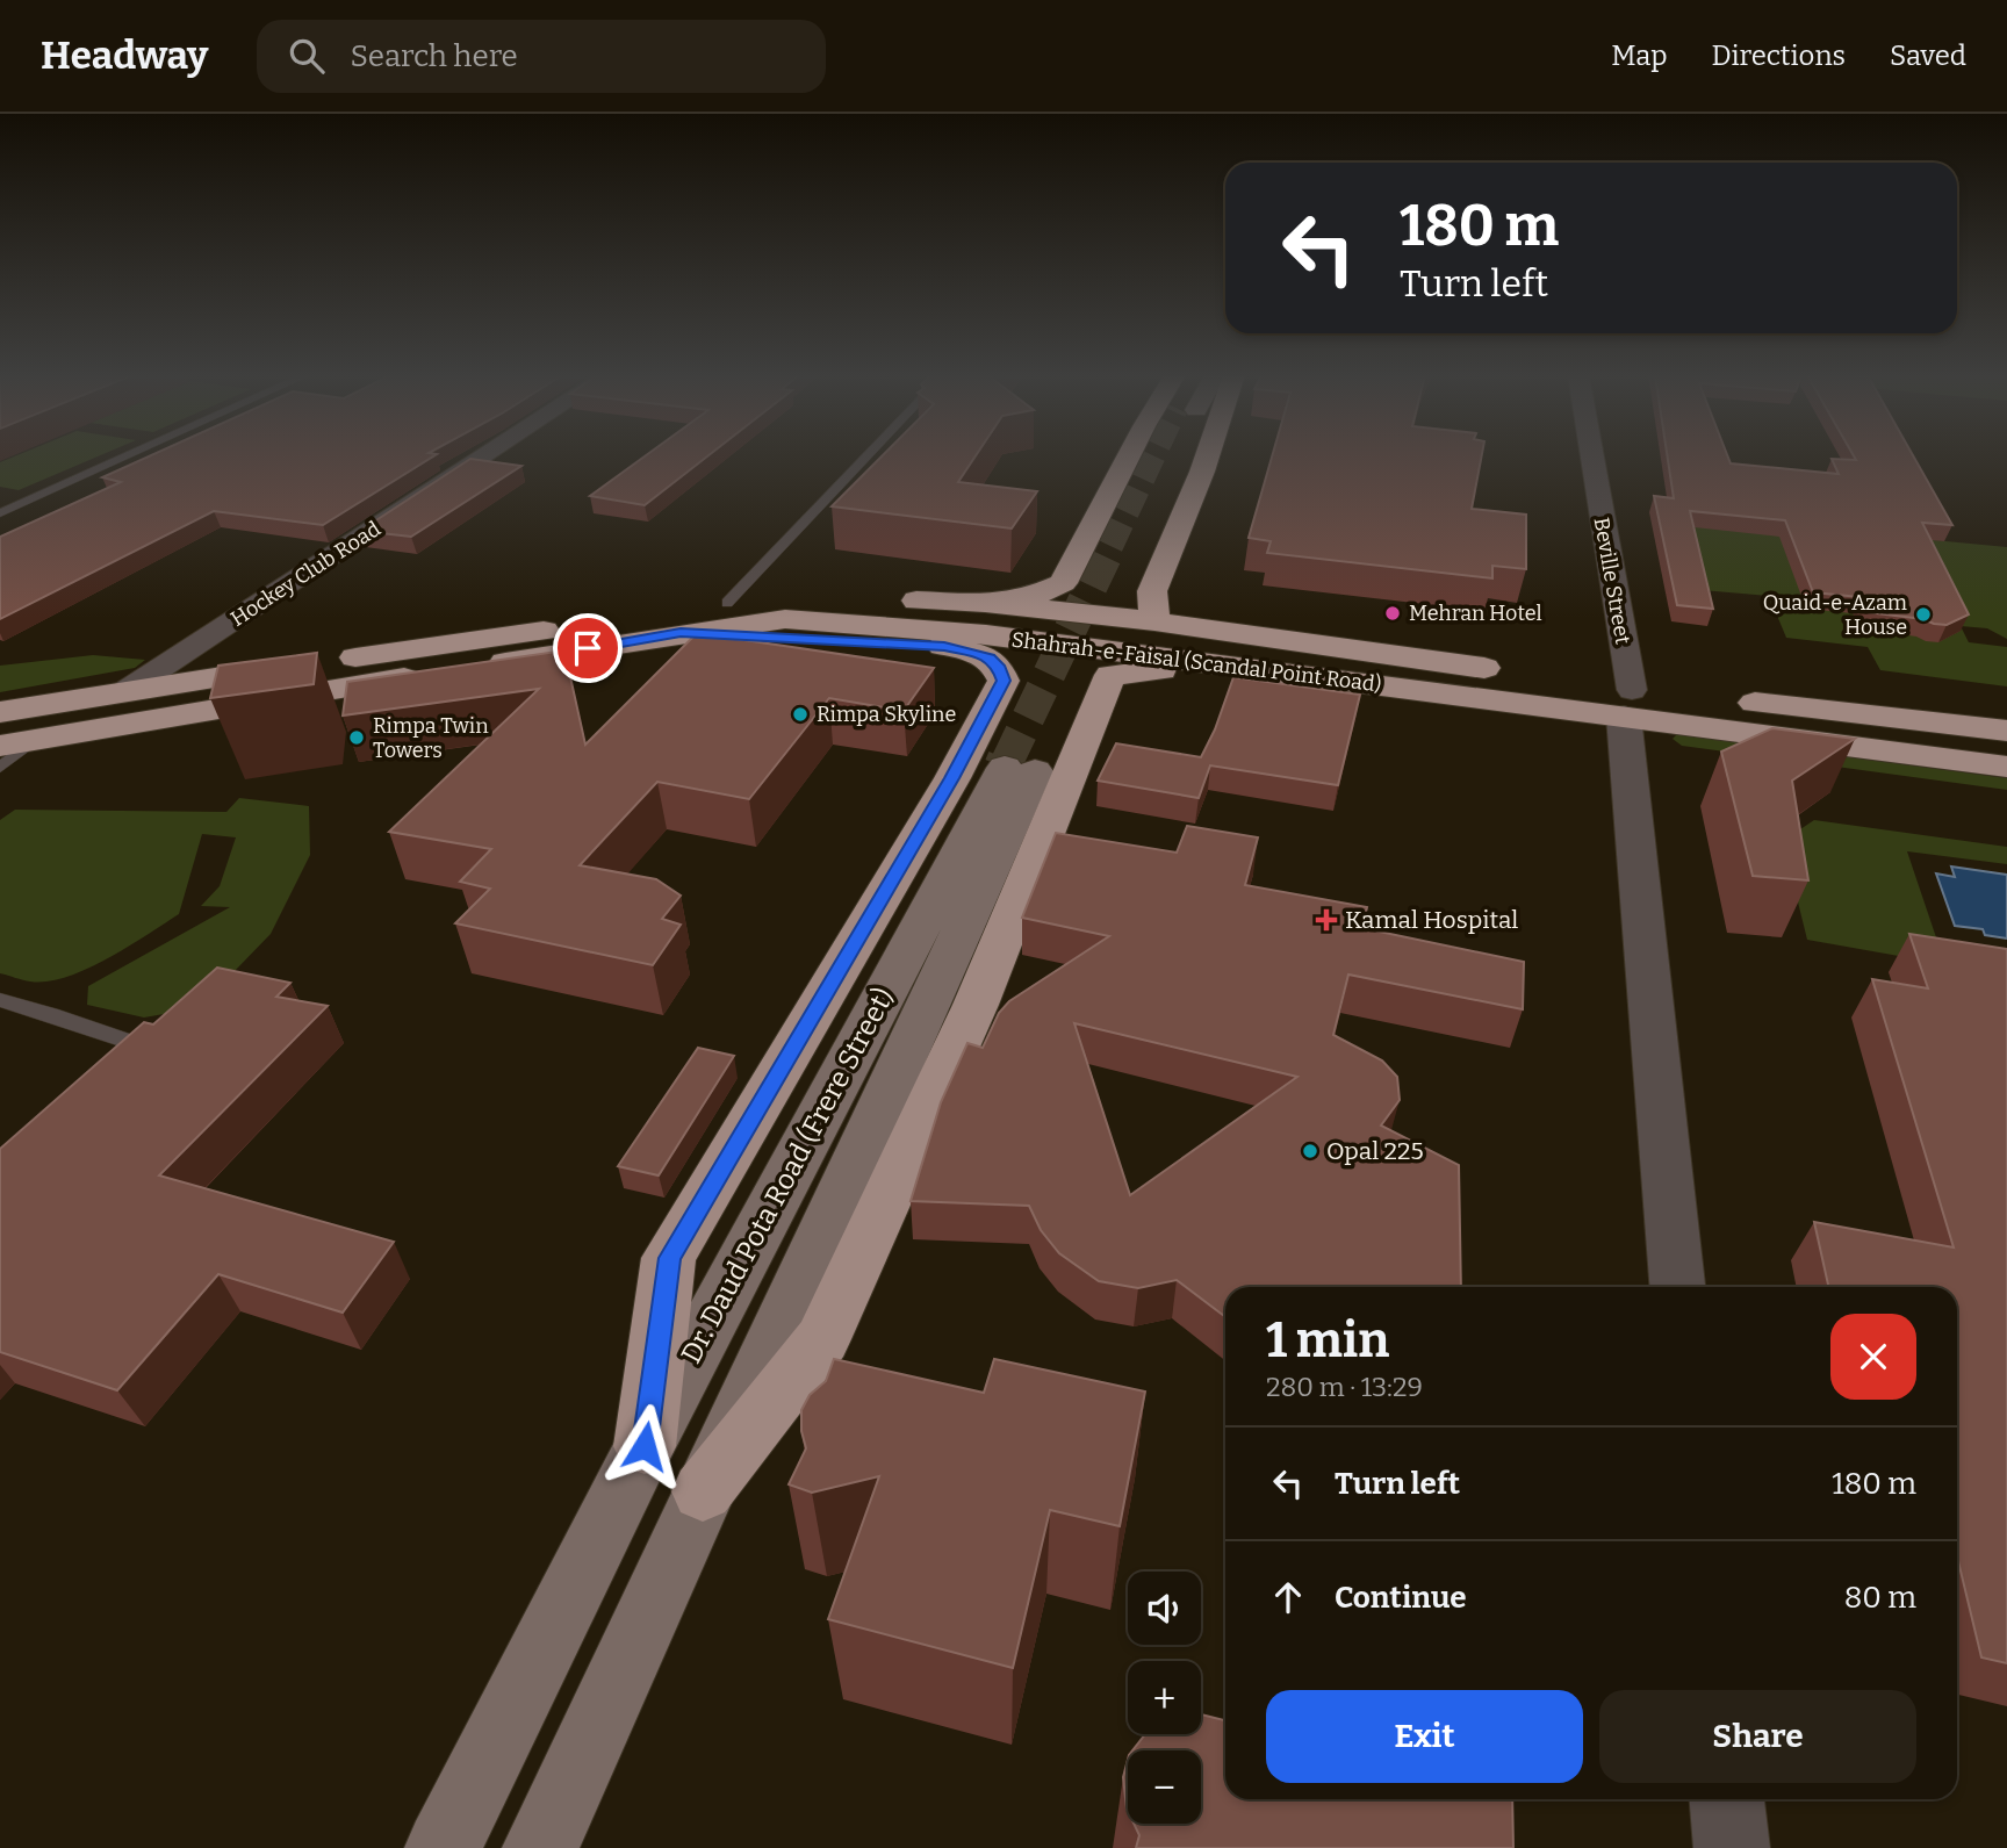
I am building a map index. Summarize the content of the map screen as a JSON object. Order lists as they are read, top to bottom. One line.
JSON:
{"streets":{"highway":["Shahrah-e-Faisal (Scandal Point Road)"],"main road":["Dr. Daud Pota Road (Frere Street)"],"street":["Hockey Club Road","Beville Street"]},"crossings":[["Hockey Club Road","Shahrah-e-Faisal (Scandal Point Road)"],["Beville Street","Shahrah-e-Faisal (Scandal Point Road)"]],"places":{"other":["Mehran Hotel","Quaid-e-Azam House","Rimpa Skyline","Rimpa Twin Towers","Opal 225"],"health":["Kamal Hospital"]},"page":{"header":"Headway","search":"Search here","nav":["Map","Directions","Saved"],"turn":["180 m","Turn left"],"heading":["1 min","280 m · 13:29"],"list":[{"name":"Turn left","value":"180 m"},{"name":"Continue","value":"80 m"}],"map_buttons":["+","−"],"buttons":["Exit","Share"]}}
